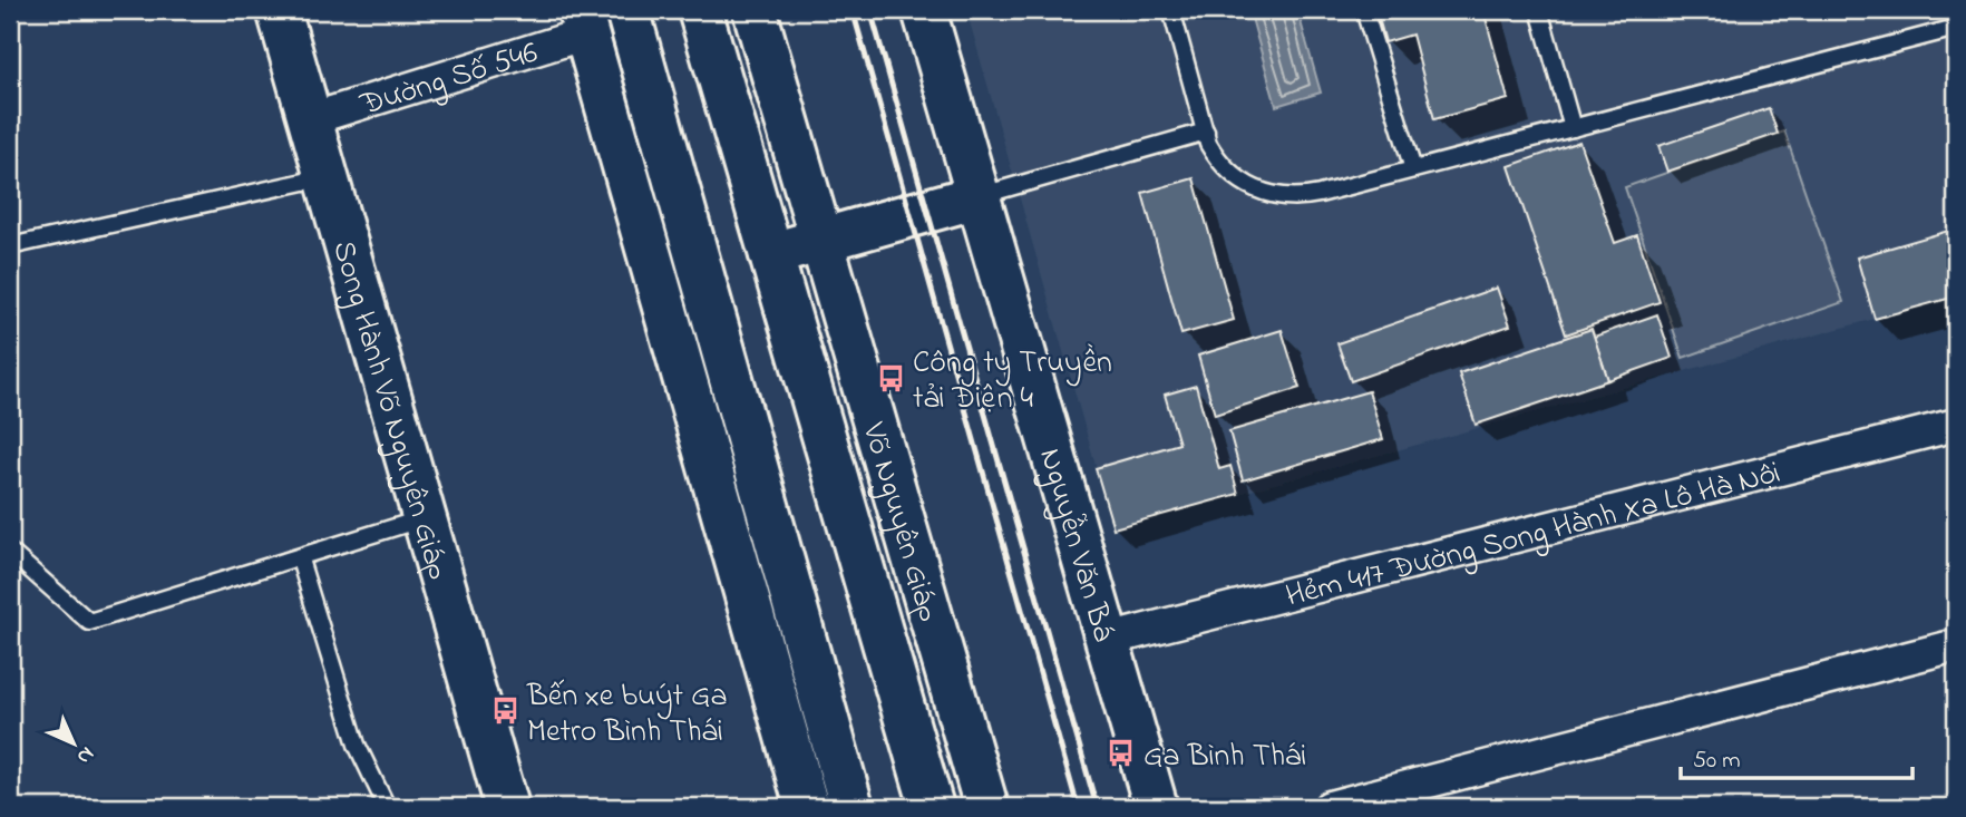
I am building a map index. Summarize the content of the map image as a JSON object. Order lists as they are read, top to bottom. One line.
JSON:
{"streets":{"main road":["Song Hành Võ Nguyên Giáp","Võ Nguyên Giáp","Nguyễn Văn Bá"],"street":["Đường Số 546","Hẻm 417 Đường Song Hành Xa Lộ Hà Nội"]},"crossings":[["Đường Số 546","Song Hành Võ Nguyên Giáp"],["Hẻm 417 Đường Song Hành Xa Lộ Hà Nội","Nguyễn Văn Bá"]],"places":{"bus stop":["Công ty Truyền tải Điện 4","Bến xe buýt Ga Metro Bình Thái","Ga Bình Thái"]},"scale_bar":"50 m","north":"bottom right"}
